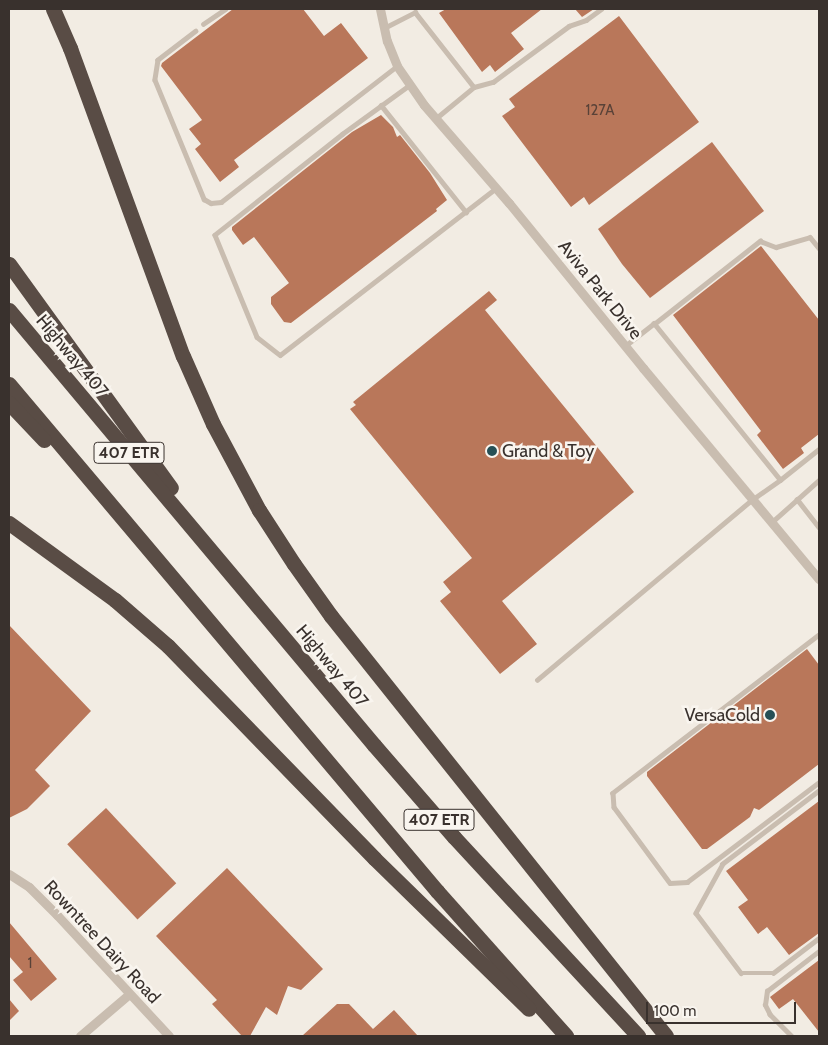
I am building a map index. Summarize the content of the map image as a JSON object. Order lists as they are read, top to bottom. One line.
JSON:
{"streets":{"highway":["Highway 407","407 ETR"],"street":["Aviva Park Drive","Rowntree Dairy Road"]},"places":["Grand & Toy","VersaCold"],"house_numbers":["127A","1"],"scale_bar":"100 m"}
